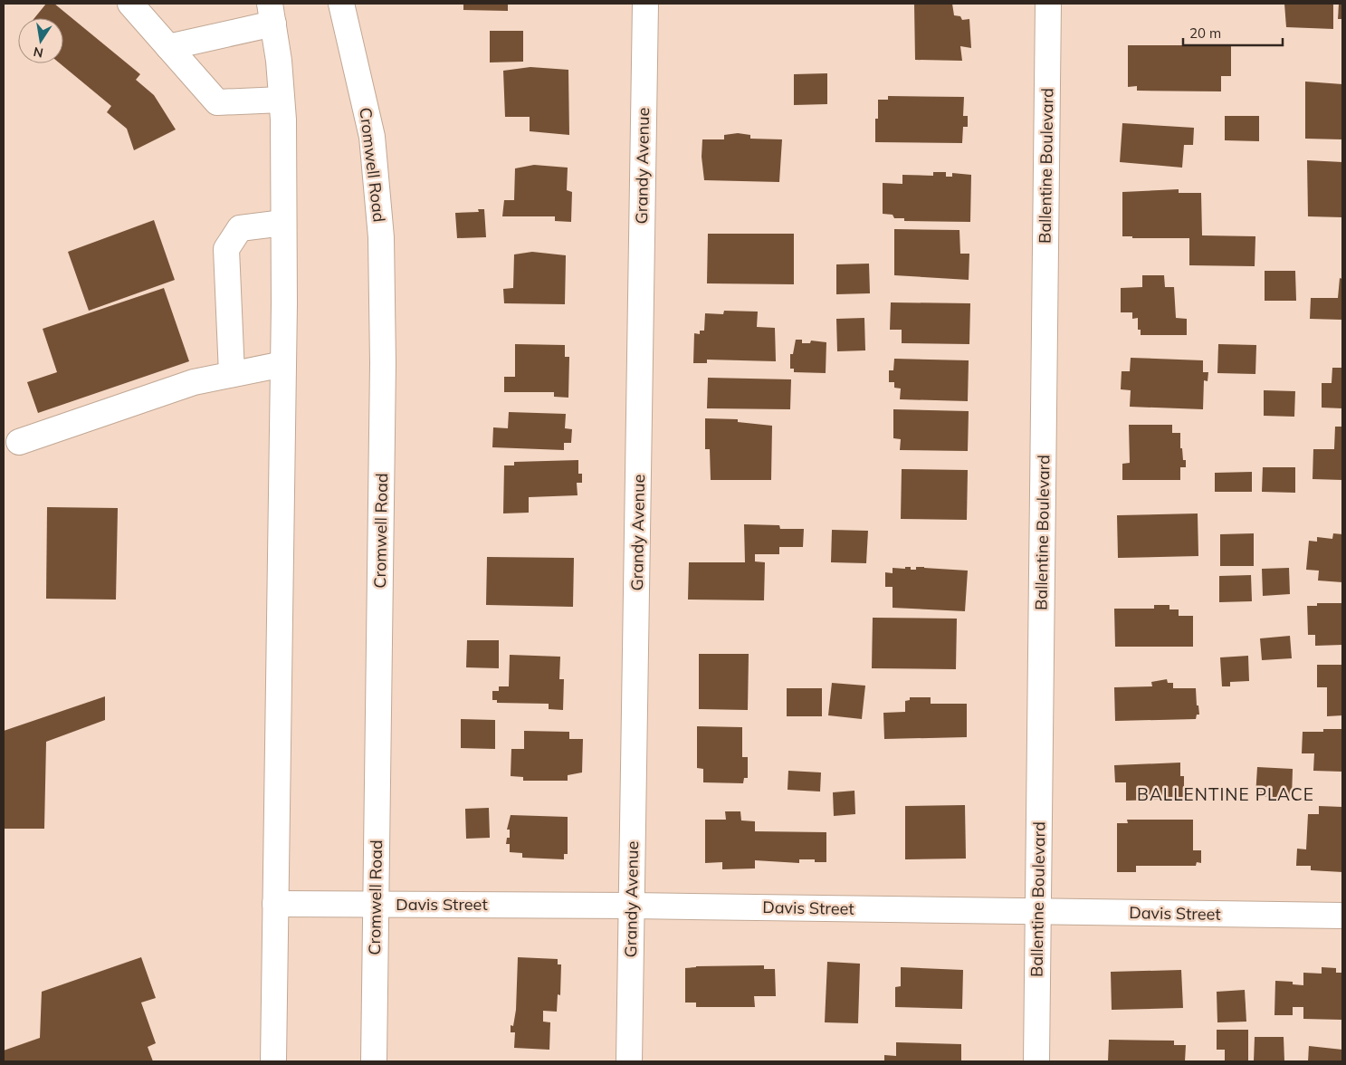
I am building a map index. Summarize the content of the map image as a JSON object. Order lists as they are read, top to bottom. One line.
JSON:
{"streets":{"street":["Cromwell Road","Grandy Avenue","Ballentine Boulevard","Davis Street"]},"crossings":[["Cromwell Road","Davis Street"],["Grandy Avenue","Davis Street"],["Ballentine Boulevard","Davis Street"]],"districts":["BALLENTINE PLACE"],"scale_bar":"20 m","north":"bottom"}
